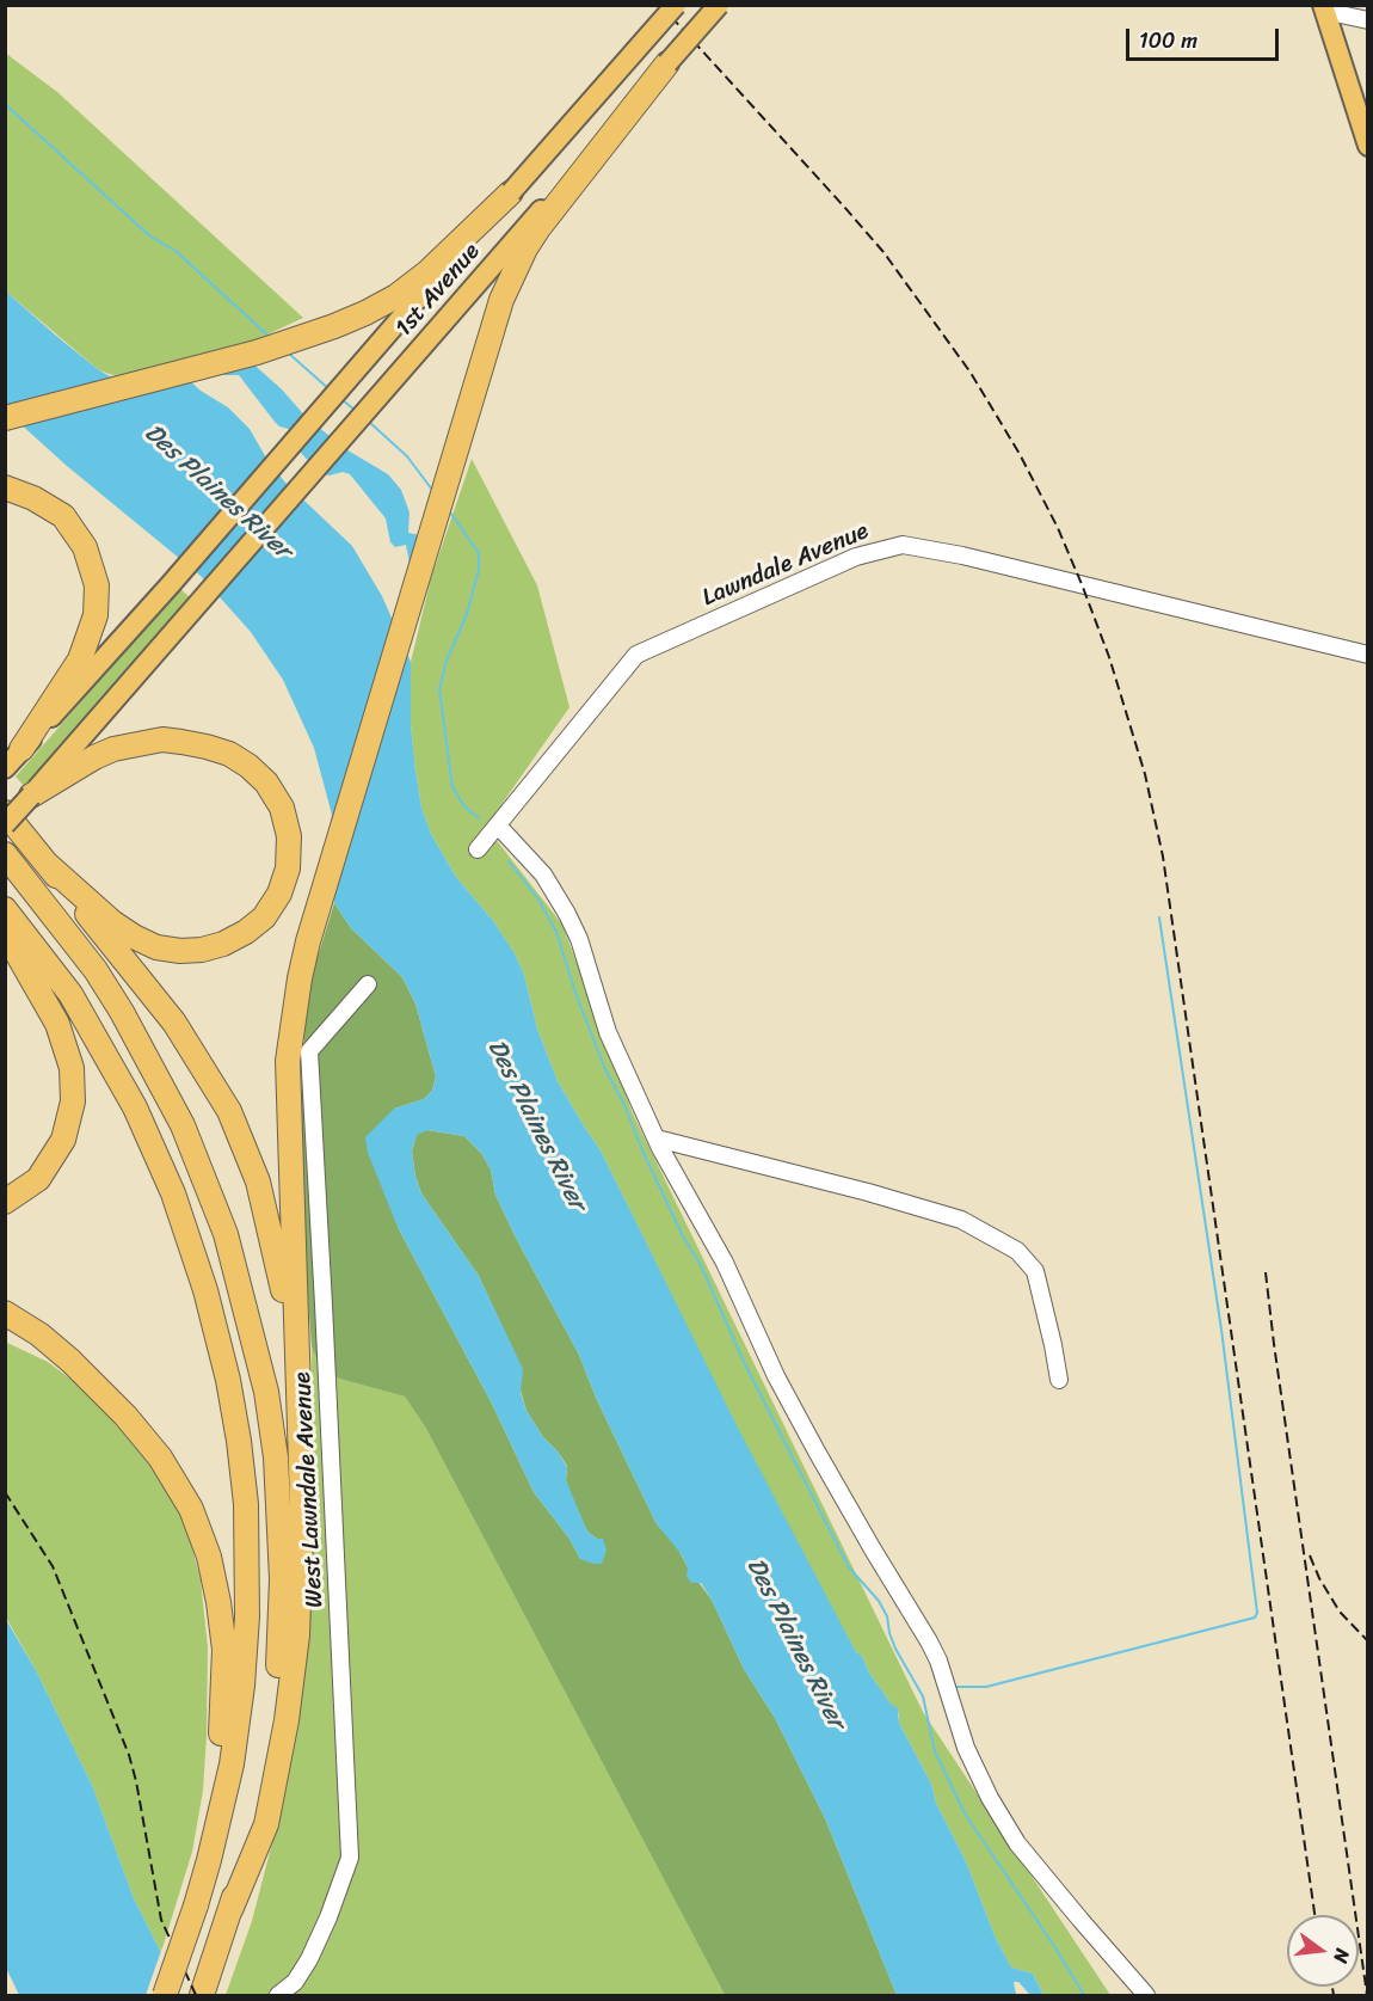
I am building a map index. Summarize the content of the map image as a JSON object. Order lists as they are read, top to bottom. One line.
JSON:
{"streets":{"main road":["1st Avenue"],"street":["Lawndale Avenue","West Lawndale Avenue"]},"water":["Des Plaines River"],"scale_bar":"100 m","north":"right"}
